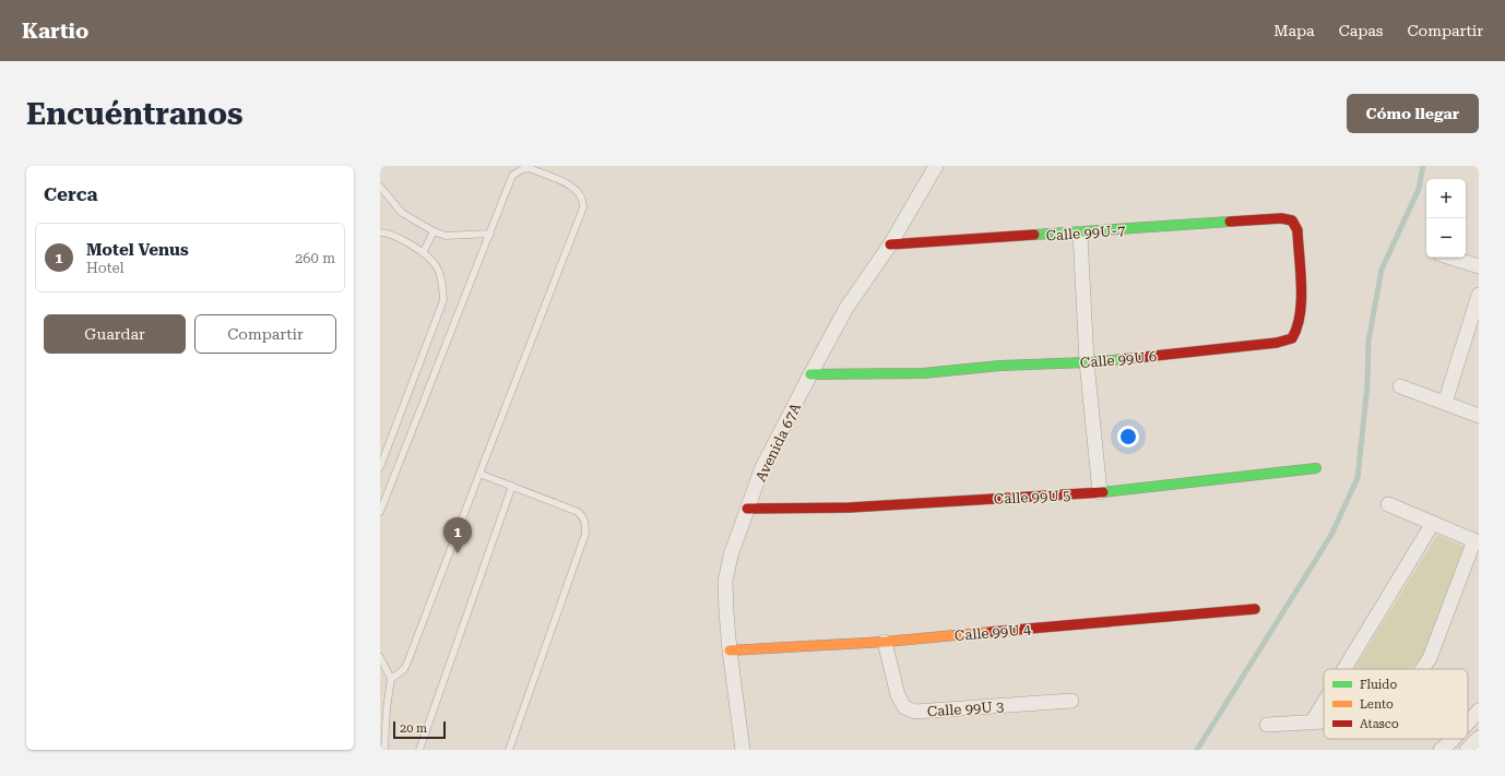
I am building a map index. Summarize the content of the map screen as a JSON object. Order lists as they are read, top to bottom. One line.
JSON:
{"streets":{"street":["Calle 99U-7","Calle 99U 6","Avenida 67A","Calle 99U 5","Calle 99U 4","Calle 99U 3"]},"crossings":[["Calle 99U-7","Calle 99U 6"],["Calle 99U-7","Avenida 67A"],["Calle 99U 6","Avenida 67A"],["Avenida 67A","Calle 99U 5"],["Avenida 67A","Calle 99U 4"],["Calle 99U 4","Calle 99U 3"]],"legend":["Fluido","Lento","Atasco"],"scale_bar":"20 m","page":{"header":"Kartio","nav":["Mapa","Capas","Compartir"],"buttons":["Cómo llegar",["Guardar","Compartir"]],"title":"Encuéntranos","heading":"Cerca","map_buttons":["+","−"],"list":[{"mark":"1","name":"Motel Venus","note":"Hotel","value":"260 m"}],"pins":"1","scale":"20 m"}}
